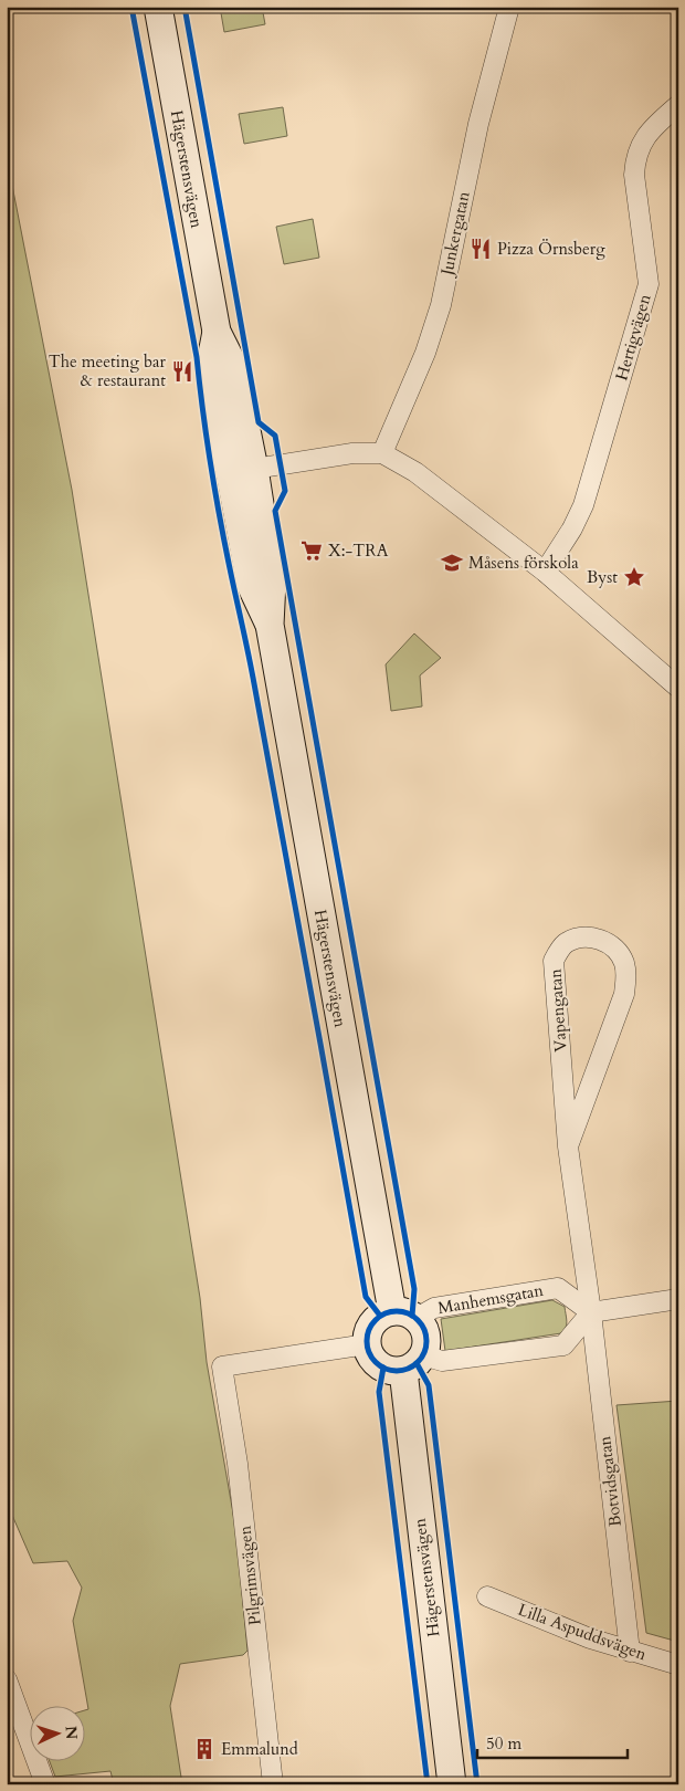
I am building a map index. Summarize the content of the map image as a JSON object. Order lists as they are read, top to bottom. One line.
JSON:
{"streets":{"street":["Hägerstensvägen","Junkergatan","Hertigvägen","Vapengatan","Manhemsgatan","Botvidsgatan","Pilgrimsvägen","Lilla Aspuddsvägen"]},"crossings":[["Hägerstensvägen","Manhemsgatan"],["Hägerstensvägen","Pilgrimsvägen"],["Vapengatan","Manhemsgatan"],["Vapengatan","Botvidsgatan"],["Manhemsgatan","Botvidsgatan"],["Manhemsgatan","Pilgrimsvägen"],["Botvidsgatan","Lilla Aspuddsvägen"]],"places":{"restaurant":["Pizza Örnsberg","The meeting bar & restaurant"],"supermarket":["X:-TRA"],"school or university":["Måsens förskola"],"place":["Byst"],"building":["Emmalund"]},"scale_bar":"50 m","north":"right"}
